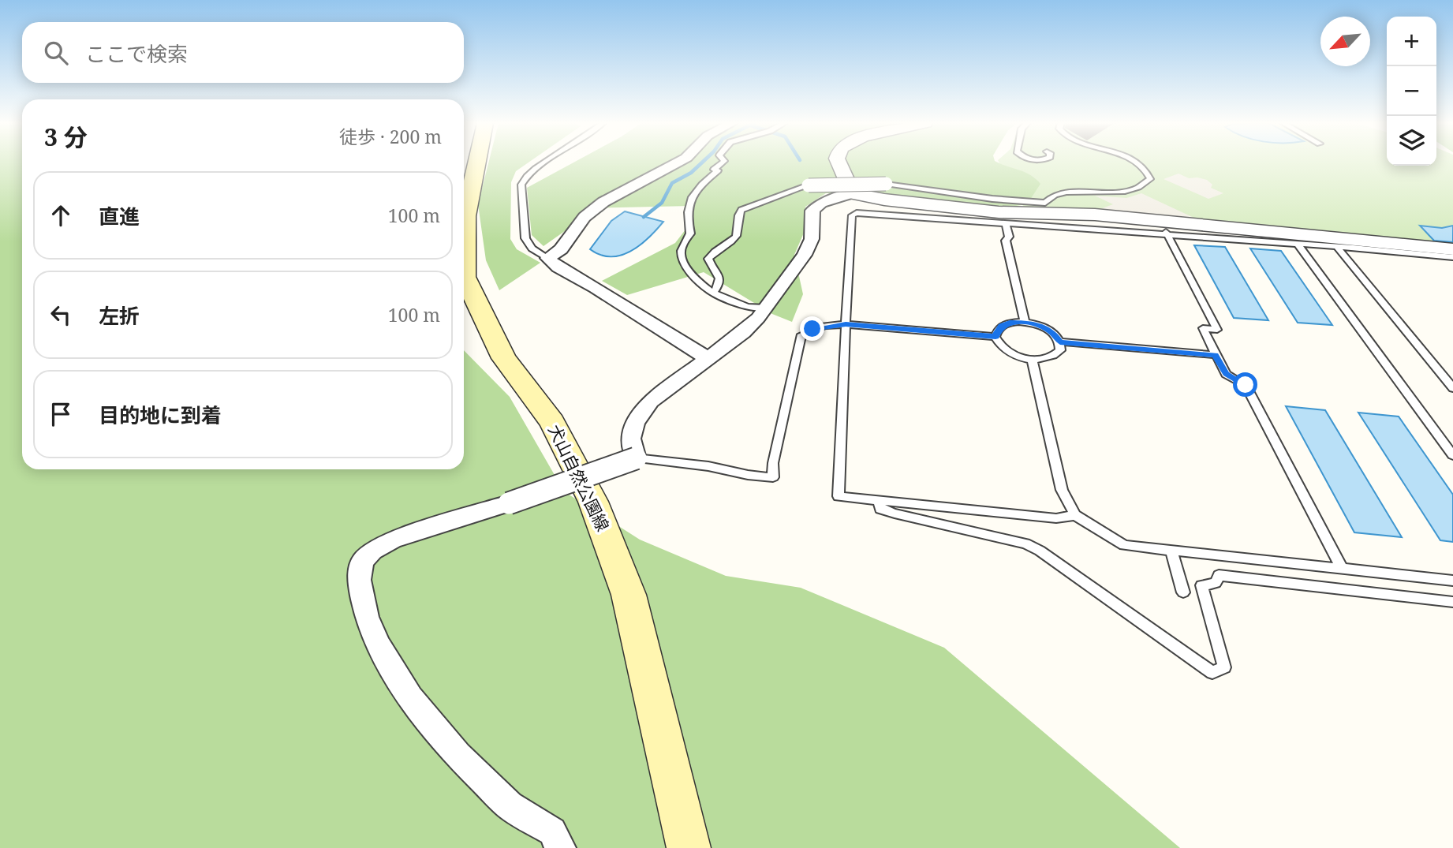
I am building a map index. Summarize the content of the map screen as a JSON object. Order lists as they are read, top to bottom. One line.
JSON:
{"streets":{"main road":["犬山自然公園線"]},"north":"bottom left","page":{"map_buttons":["+","−"],"search":"ここで検索","heading":["3 分","徒歩 · 200 m"],"list":[["直進","100 m"],["左折","100 m"],"目的地に到着"]}}
